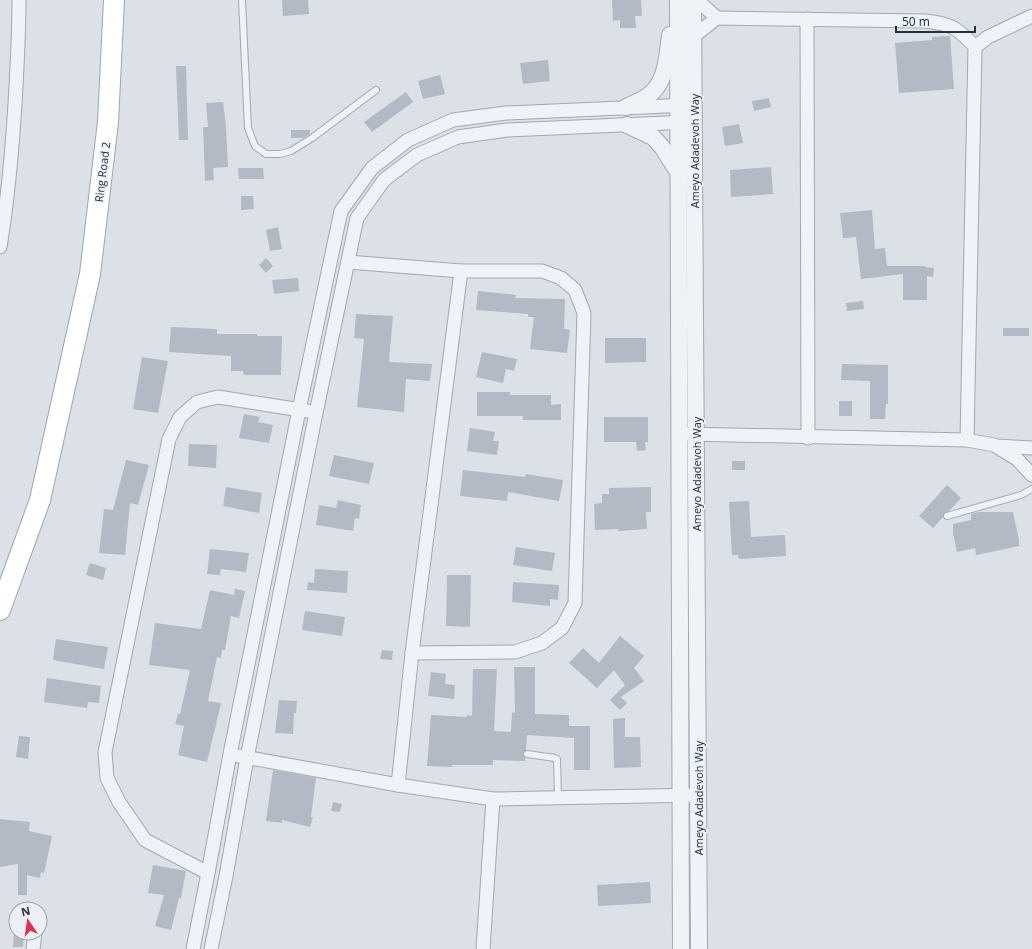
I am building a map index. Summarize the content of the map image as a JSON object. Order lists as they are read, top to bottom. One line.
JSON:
{"streets":{"main road":["Ring Road 2"],"street":["Ameyo Adadevoh Way"]},"scale_bar":"50 m","north":"top"}
